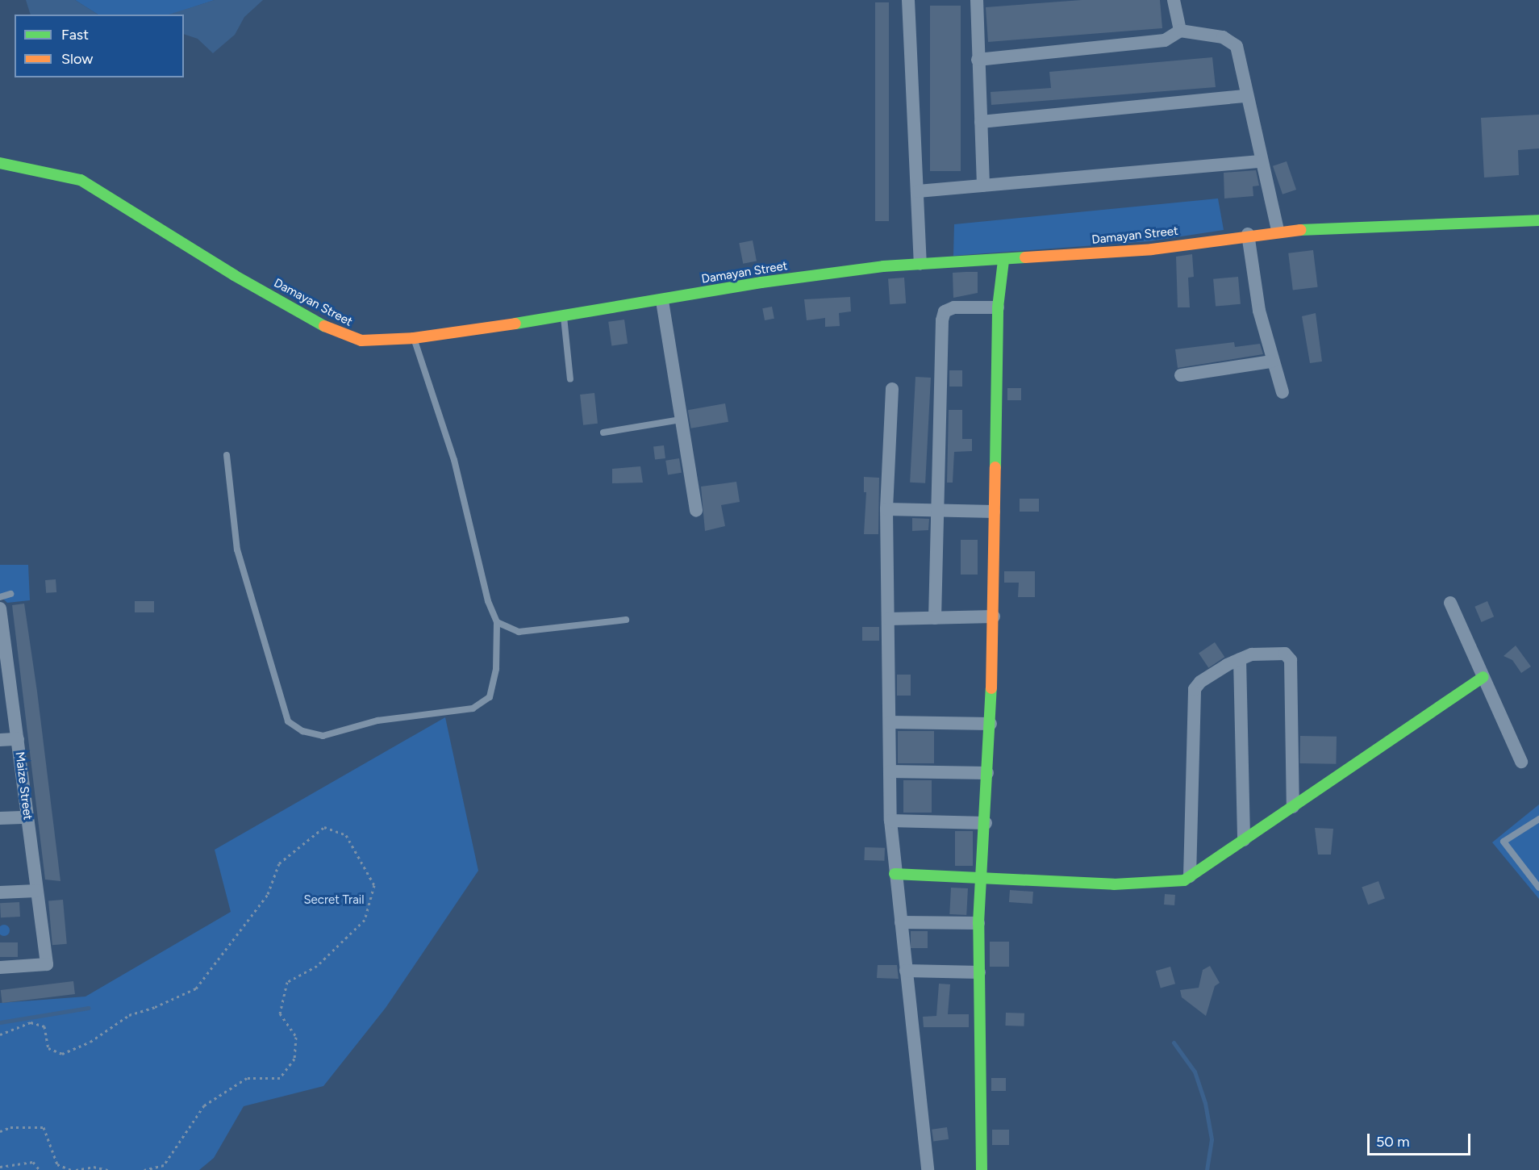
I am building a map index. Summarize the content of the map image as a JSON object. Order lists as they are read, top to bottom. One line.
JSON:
{"streets":{"street":["Damayan Street","Maize Street"]},"parks":["Secret Trail"],"legend":["Fast","Slow"],"scale_bar":"50 m"}
